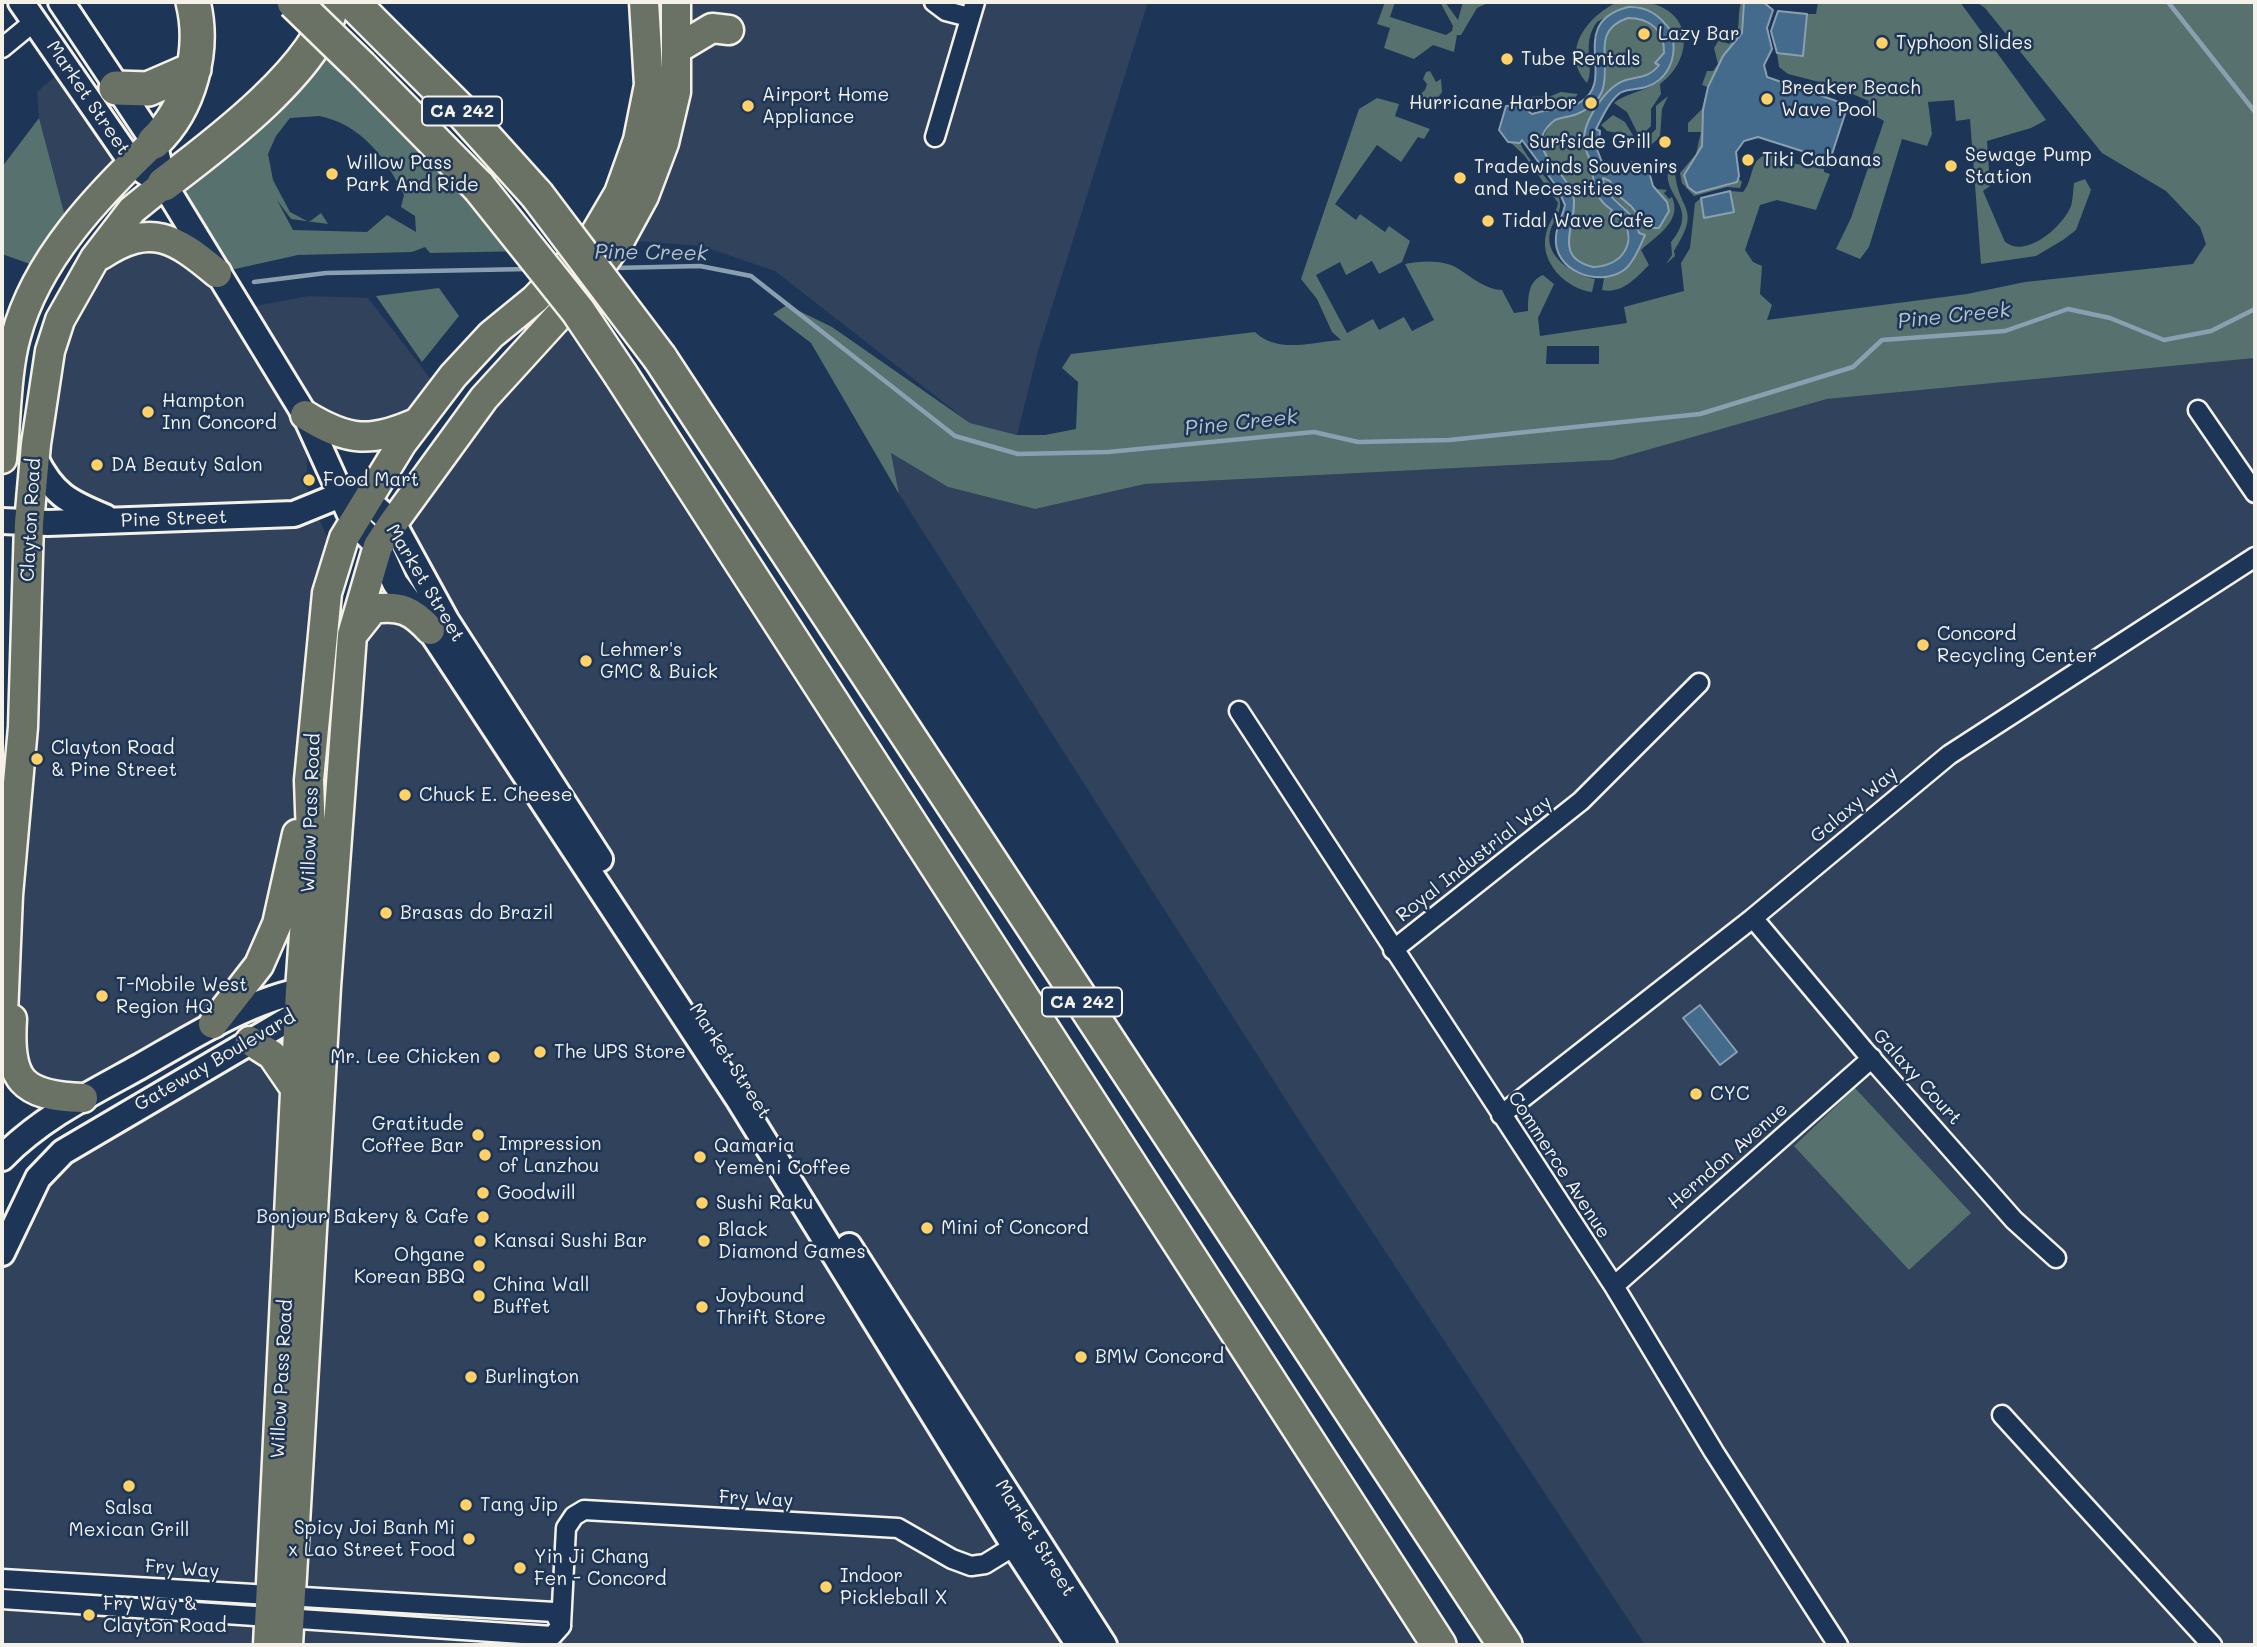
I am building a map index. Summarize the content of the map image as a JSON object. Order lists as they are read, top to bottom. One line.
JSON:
{"streets":{"highway":["CA 242"],"main road":["Market Street","Pine Street","Clayton Road","Willow Pass Road","Gateway Boulevard"],"street":["Galaxy Way","Royal Industrial Way","Galaxy Court","Herndon Avenue","Commerce Avenue","Fry Way"]},"crossings":[["Market Street","Pine Street"],["Market Street","Clayton Road"],["Market Street","Willow Pass Road"],["Market Street","Fry Way"],["Pine Street","Clayton Road"],["Pine Street","Willow Pass Road"],["Galaxy Way","Galaxy Court"],["Galaxy Way","Commerce Avenue"],["Willow Pass Road","Gateway Boulevard"],["Willow Pass Road","Fry Way"],["Royal Industrial Way","Commerce Avenue"],["Galaxy Court","Herndon Avenue"],["Herndon Avenue","Commerce Avenue"]],"water":["Pine Creek"],"places":["Lazy Bar","Typhoon Slides","Tube Rentals","Breaker Beach Wave Pool","Hurricane Harbor","Airport Home Appliance","Surfside Grill","Tiki Cabanas","Sewage Pump Station","Willow Pass Park And Ride","Tradewinds Souvenirs and Necessities","Tidal Wave Cafe","Hampton Inn Concord","DA Beauty Salon","Food Mart","Concord Recycling Center","Lehmer's GMC & Buick","Clayton Road & Pine Street","Chuck E. Cheese","Brasas do Brazil","T-Mobile West Region HQ","The UPS Store","Mr. Lee Chicken","CYC","Gratitude Coffee Bar","Impression of Lanzhou","Qamaria Yemeni Coffee","Goodwill","Sushi Raku","Bonjour Bakery & Cafe","Mini of Concord","Kansai Sushi Bar","Black Diamond Games","Ohgane Korean BBQ","China Wall Buffet","Joybound Thrift Store","BMW Concord","Burlington","Salsa Mexican Grill","Tang Jip","Spicy Joi Banh Mi x Lao Street Food","Yin Ji Chang Fen - Concord","Indoor Pickleball X","Fry Way & Clayton Road"]}
